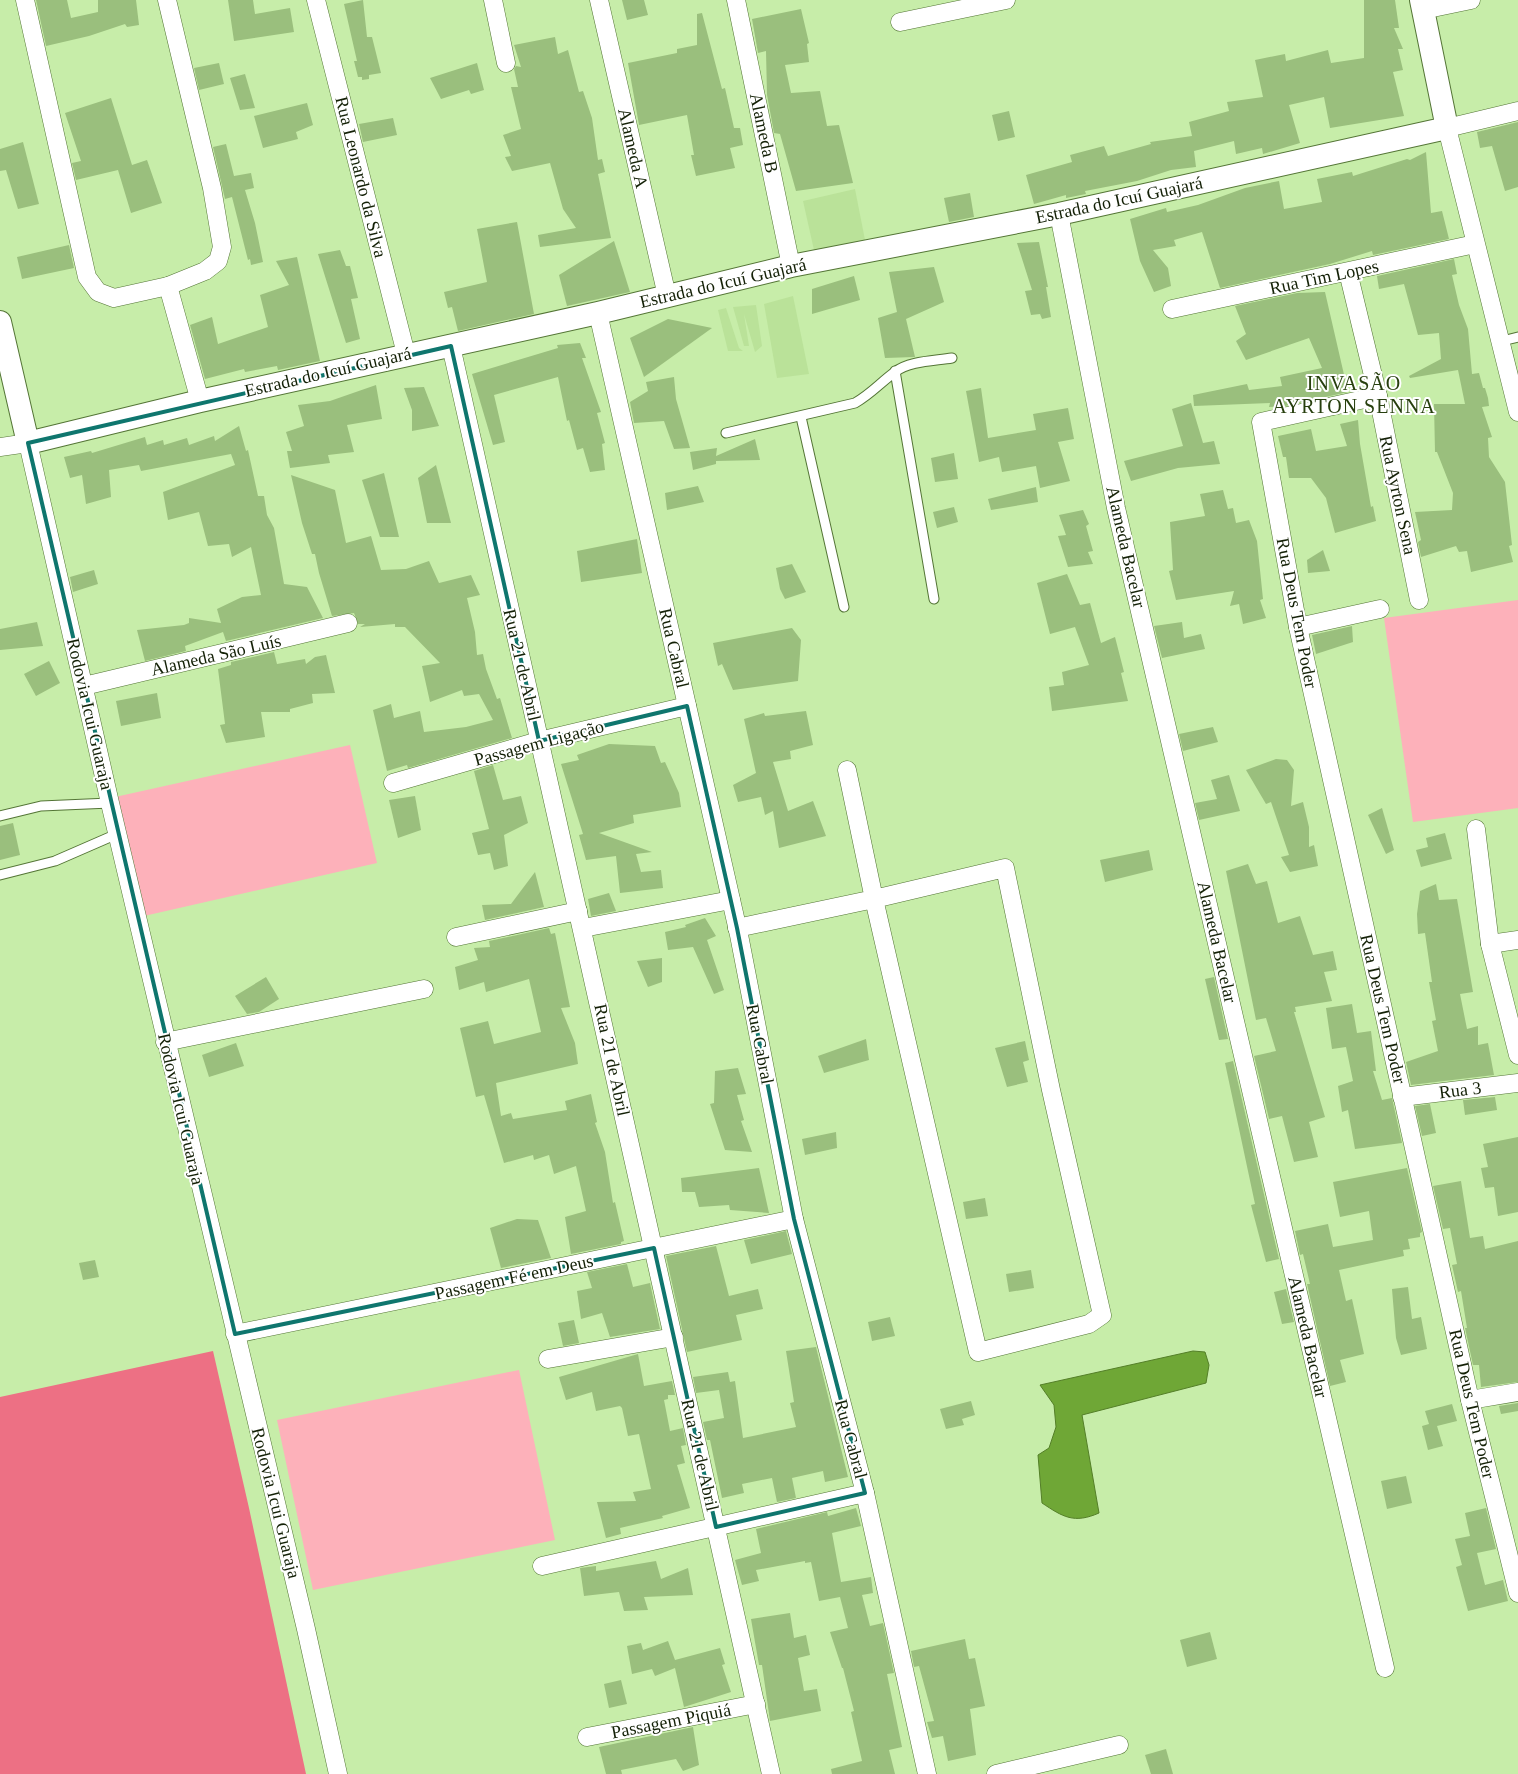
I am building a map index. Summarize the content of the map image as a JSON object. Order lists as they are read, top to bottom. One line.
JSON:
{"streets":{"street":["Alameda B","Alameda A","Rua Leonardo da Silva","Estrada do Icuí Guajará","Rua Tim Lopes","Rua Ayrton Sena","Alameda Bacelar","Rua Deus Tem Poder","Rua Cabral","Alameda São Luís","Rua 21 de Abril","Rodovia Icui Guaraja","Passagem Ligação","Rua 3","Passagem Fé em Deus","Passagem Piquiá"]},"crossings":[["Alameda B","Estrada do Icuí Guajará"],["Alameda A","Estrada do Icuí Guajará"],["Rua Leonardo da Silva","Estrada do Icuí Guajará"],["Estrada do Icuí Guajará","Alameda Bacelar"],["Estrada do Icuí Guajará","Rua Cabral"],["Estrada do Icuí Guajará","Rua 21 de Abril"],["Estrada do Icuí Guajará","Rodovia Icui Guaraja"],["Rua Tim Lopes","Rua Ayrton Sena"],["Rua Ayrton Sena","Rua Deus Tem Poder"],["Rua Deus Tem Poder","Rua 3"],["Rua Cabral","Passagem Ligação"],["Rua Cabral","Passagem Fé em Deus"],["Alameda São Luís","Rodovia Icui Guaraja"],["Rua 21 de Abril","Passagem Ligação"],["Rua 21 de Abril","Passagem Fé em Deus"],["Rua 21 de Abril","Passagem Piquiá"],["Rodovia Icui Guaraja","Passagem Fé em Deus"]],"districts":["INVASÃO AYRTON SENNA"]}
